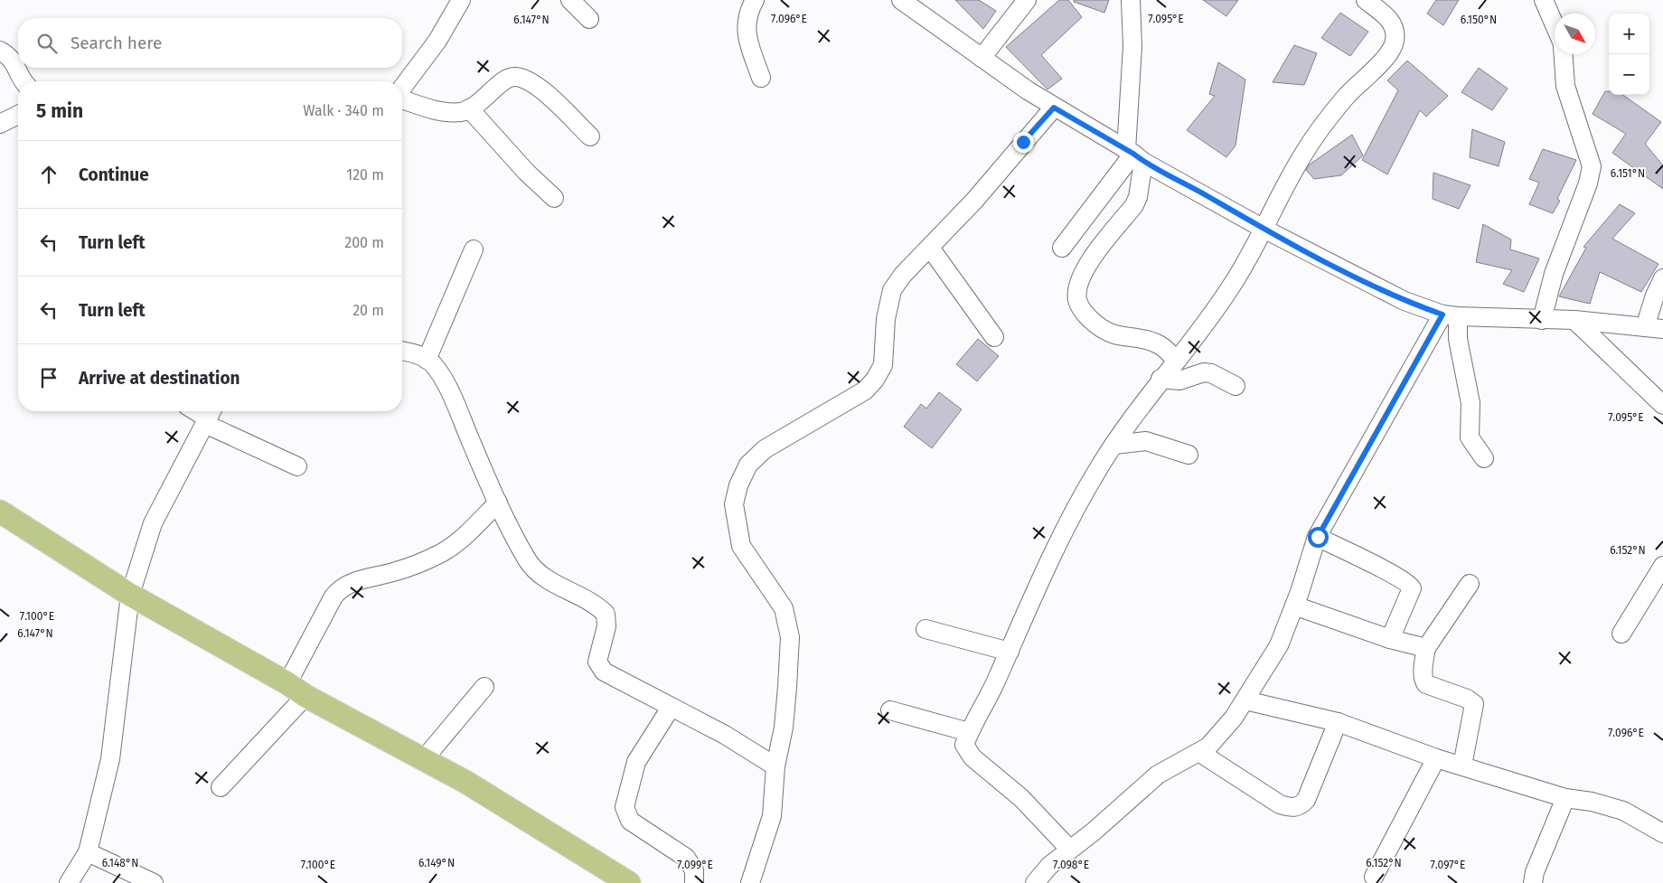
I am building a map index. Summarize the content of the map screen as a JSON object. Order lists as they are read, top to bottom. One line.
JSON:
{"north":"bottom right","page":{"map_buttons":["+","−"],"search":"Search here","heading":["5 min","Walk · 340 m"],"list":[["Continue","120 m"],["Turn left","200 m"],["Turn left","20 m"],"Arrive at destination"]},"coordinates":["7.095°E","7.096°E","6.147°N","6.150°N","6.151°N","6.152°N","7.100°E","6.148°N","6.149°N","7.099°E","7.098°E","7.097°E"]}
